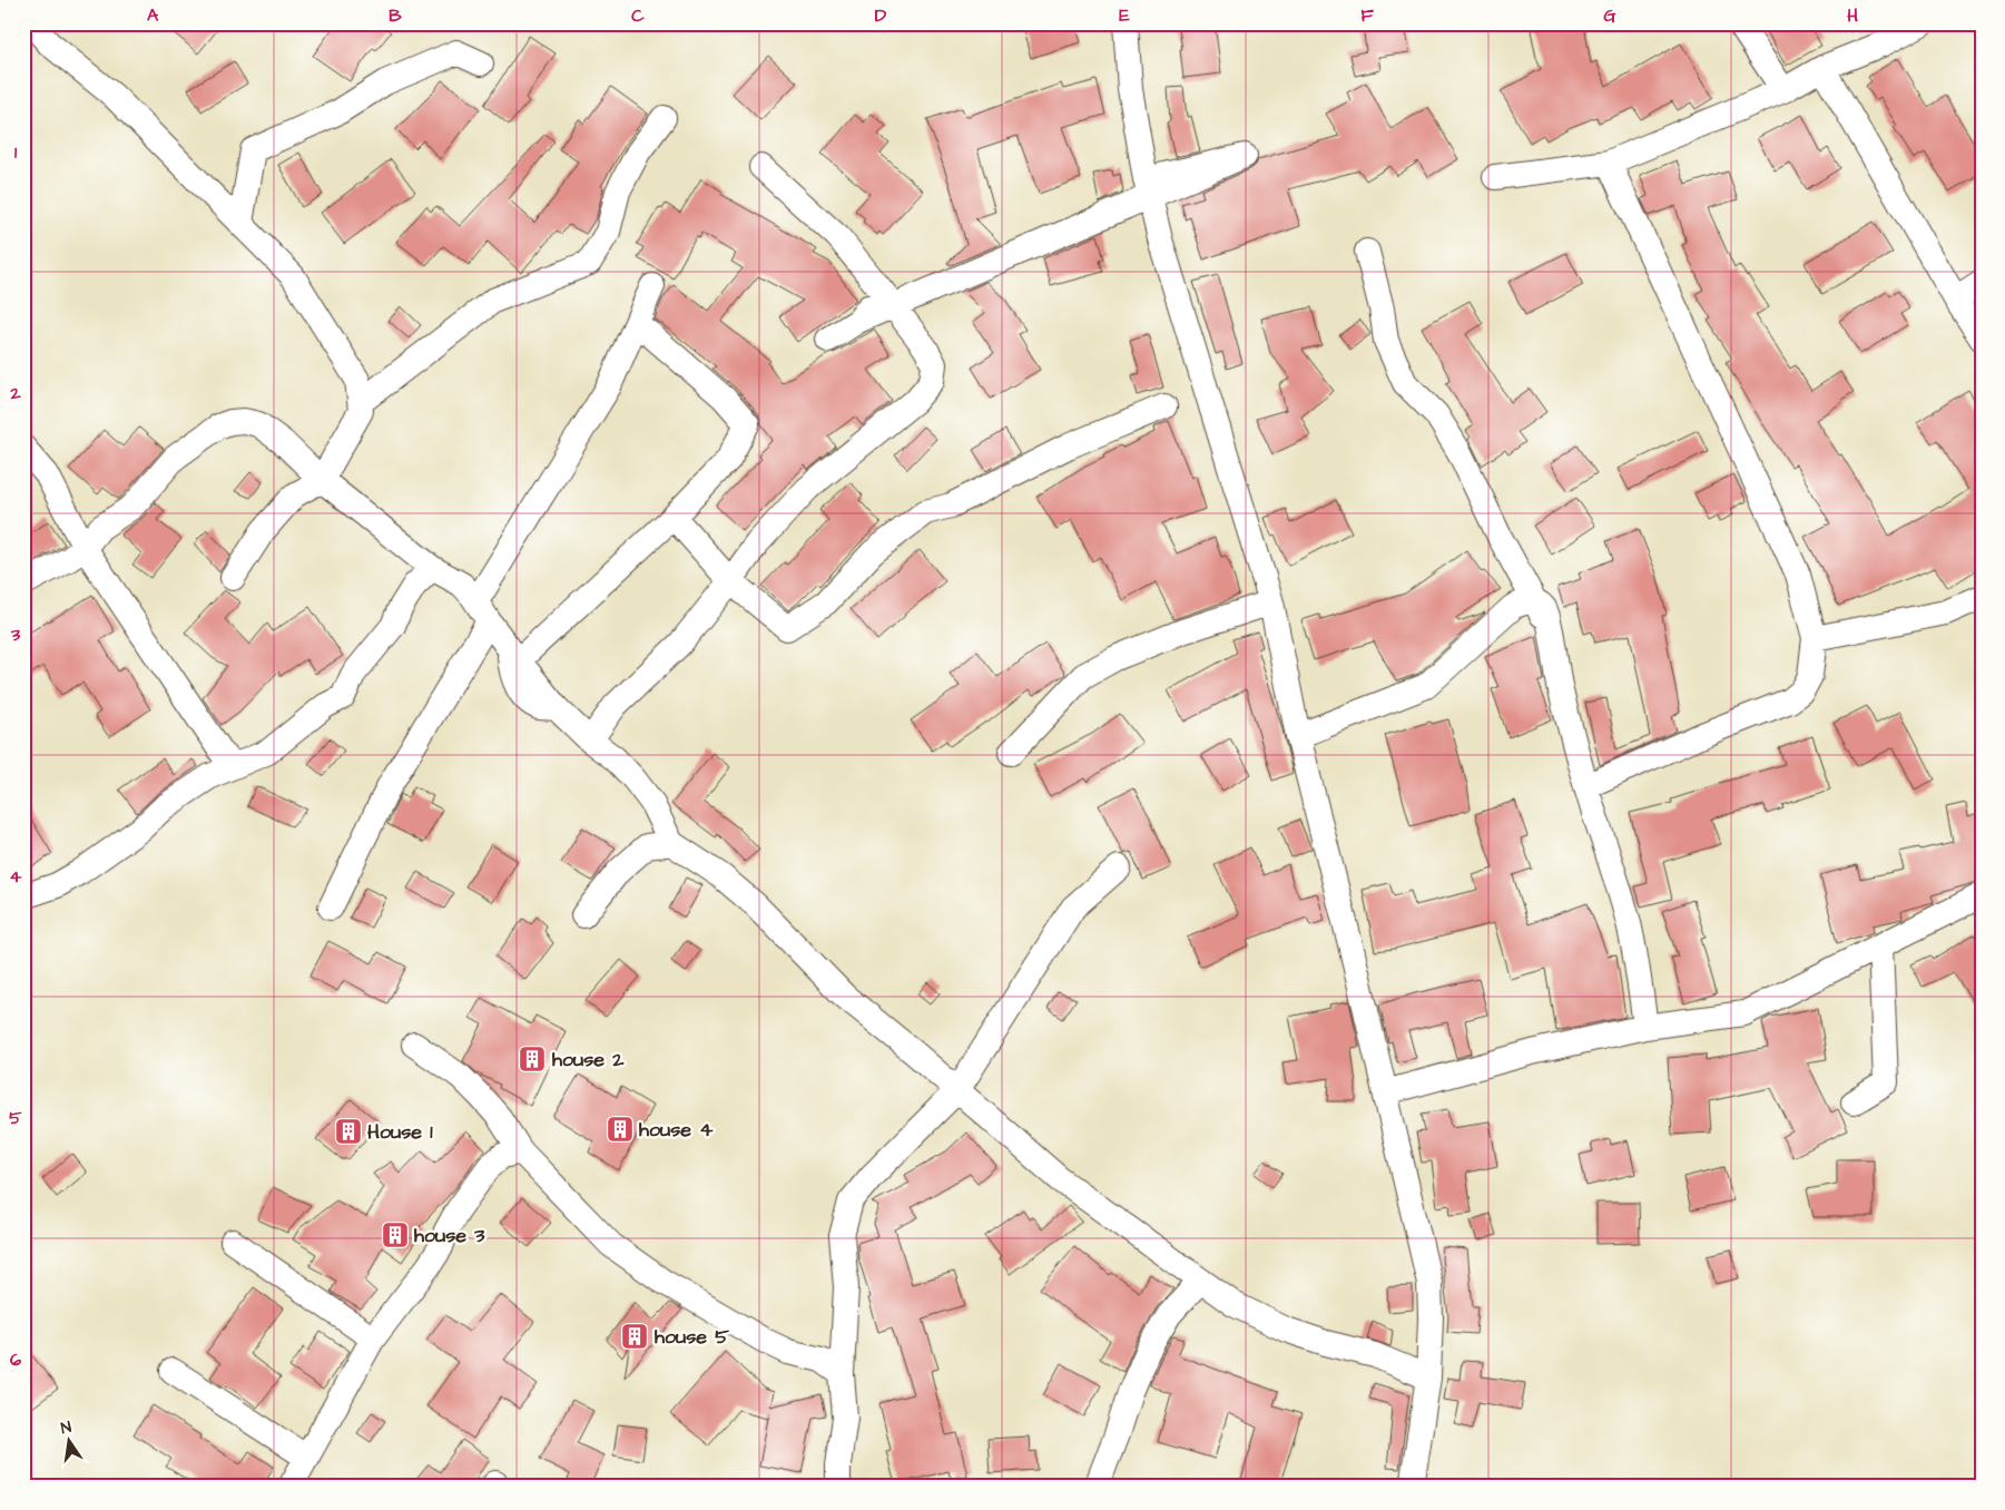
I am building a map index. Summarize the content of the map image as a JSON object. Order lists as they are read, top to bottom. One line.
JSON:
{"places":{"building":["house 2","house 4","House 1","house 3","house 5"]},"north":"top","grid":{"columns":["A","B","C","D","E","F","G","H"],"rows":["1","2","3","4","5","6"]}}
